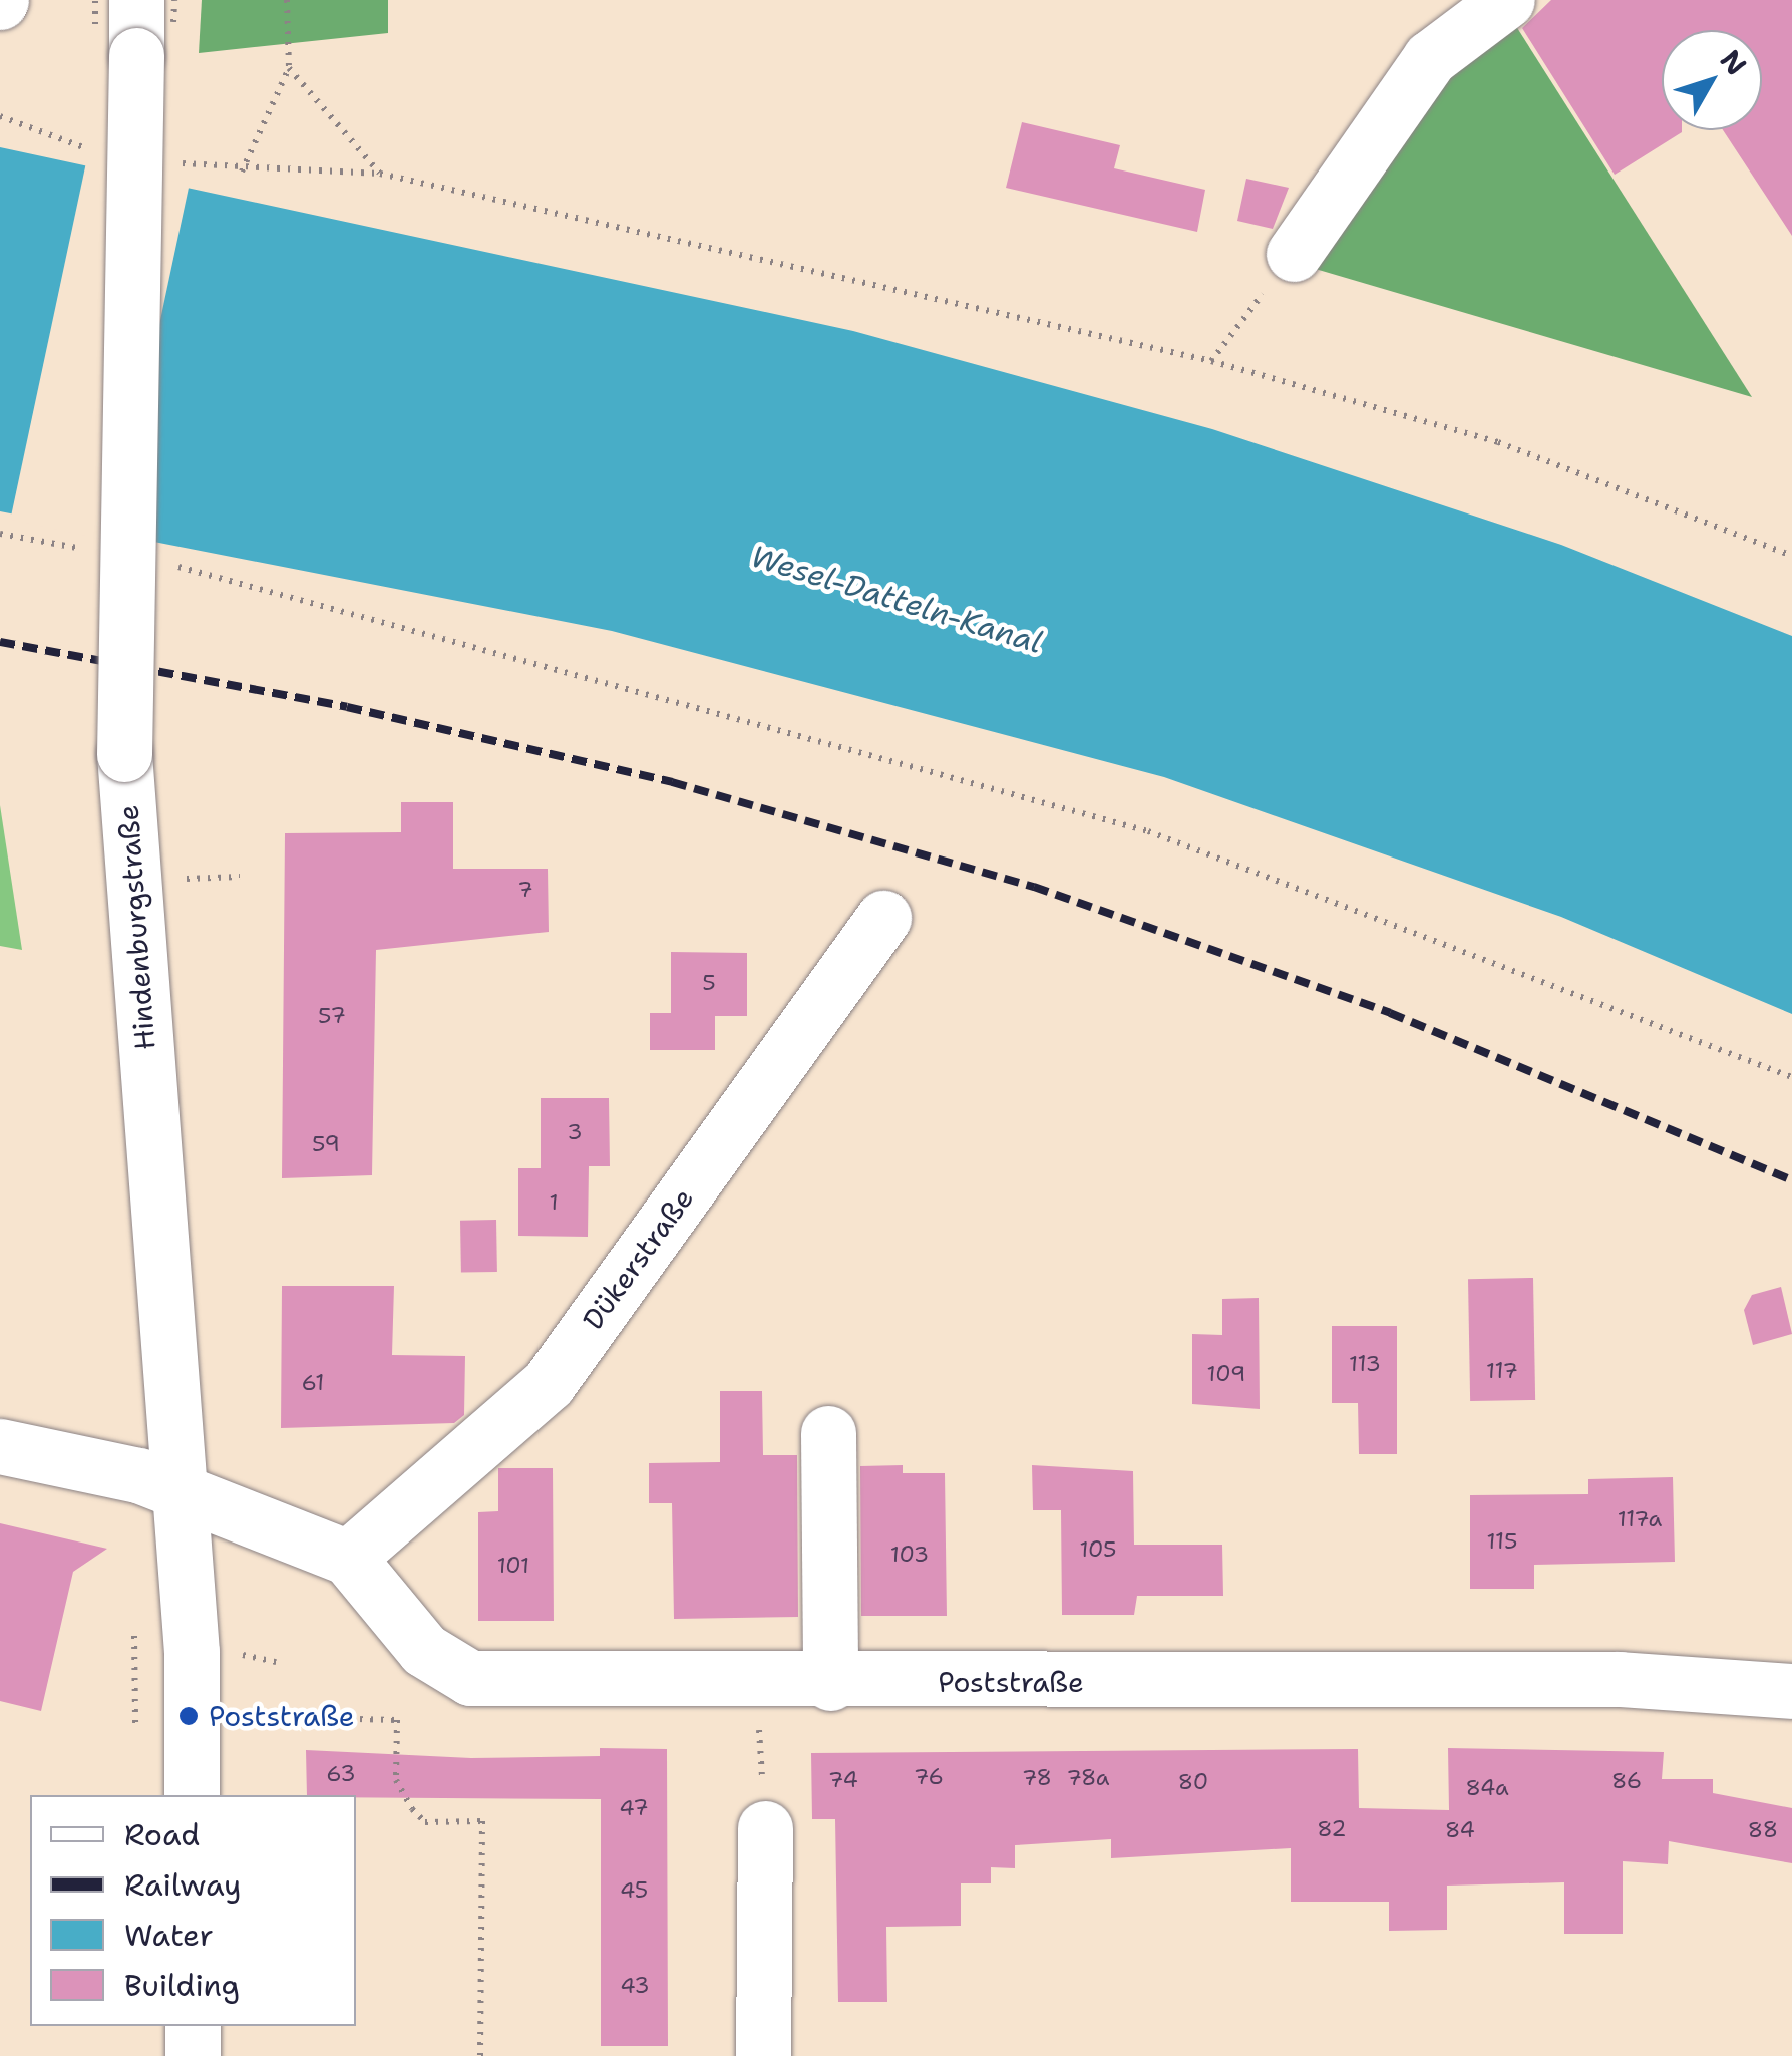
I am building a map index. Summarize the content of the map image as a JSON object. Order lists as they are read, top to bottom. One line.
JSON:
{"streets":{"street":["Hindenburgstraße","Dükerstraße","Poststraße"]},"crossings":[["Hindenburgstraße","Poststraße"],["Dükerstraße","Poststraße"]],"water":["Wesel-Datteln-Kanal"],"places":["Poststraße"],"house_numbers":["7","5","57","3","59","1","113","117","109","61","117a","115","105","103","101","63","76","78","78a","74","86","80","84a","47","82","84","88","45","43"],"legend":["Road","Railway","Water","Building"],"north":"top right"}
